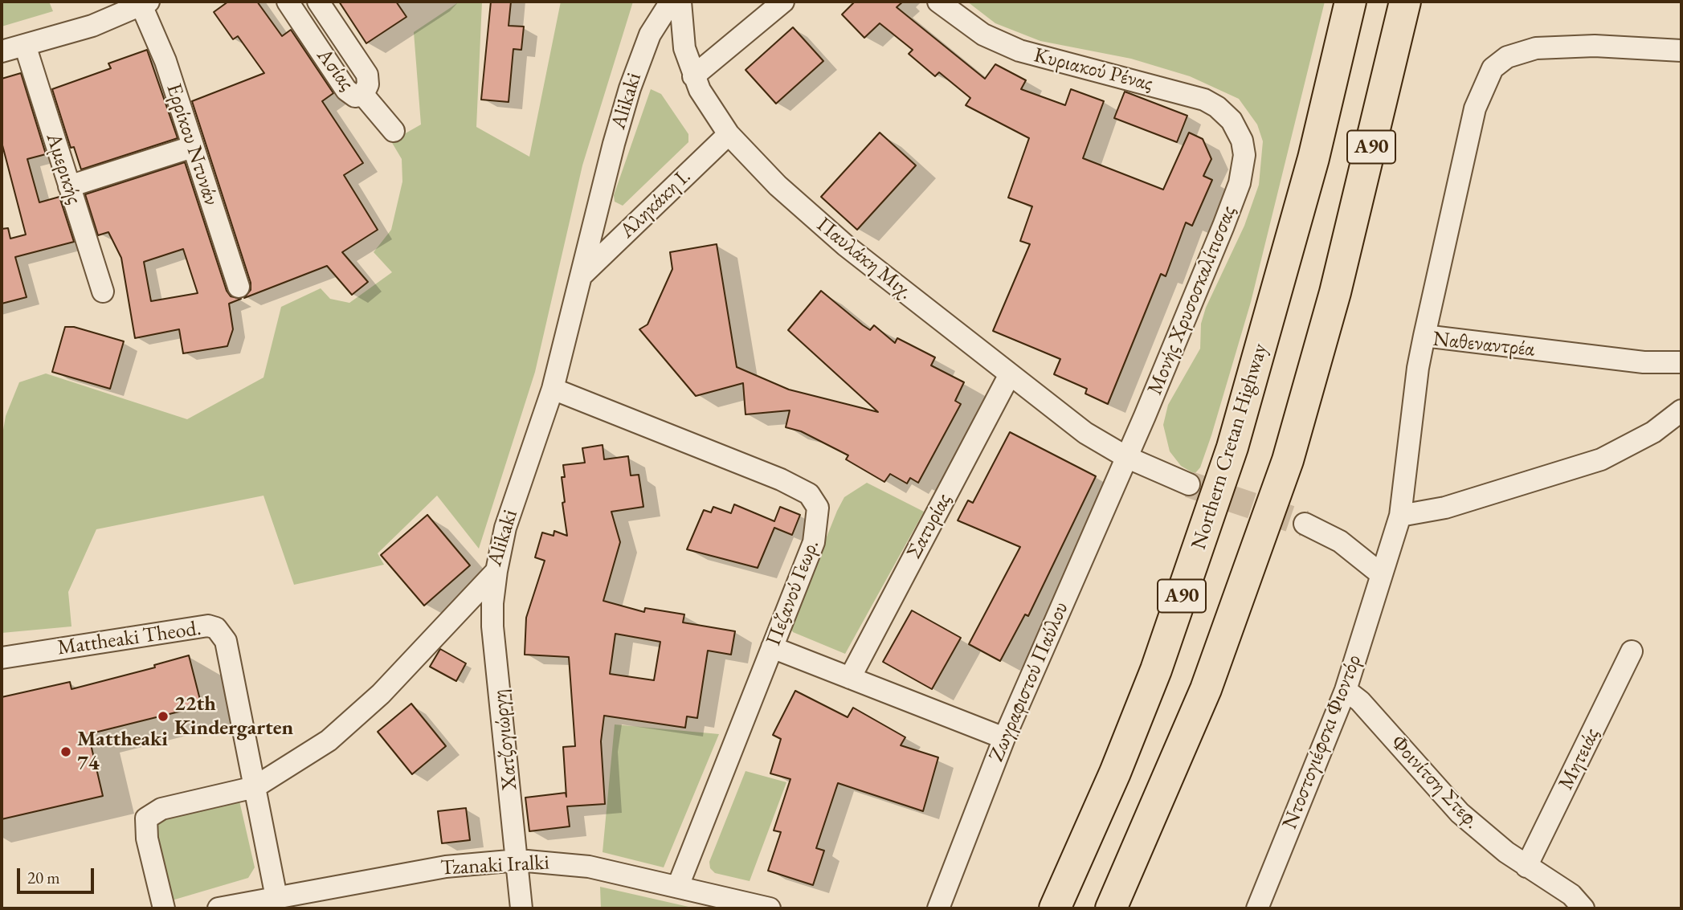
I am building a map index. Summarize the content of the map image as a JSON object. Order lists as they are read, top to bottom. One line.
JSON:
{"streets":{"highway":["Α90","Northern Cretan Highway"],"street":["Ασίας","Κυριακού Ρένας","Alikaki","Ερρίκου Ντυνάν","Αμερικής","Αληκάκη Ι.","Παυλάκη Μιχ.","Μονής Χρυσοσκαλίτισσας","Ναθεναντρέα","Σατυρίας","Πεζανού Γεωρ.","Mattheaki Theod.","Ζωγραφιστού Παύλου","Χατζογιώργη","Ντοστογιέφσκι Φιοντόρ","Μητειάς","Φοινίτση Στεφ.","Tzanaki Iralki"]},"crossings":[["Κυριακού Ρένας","Μονής Χρυσοσκαλίτισσας"],["Alikaki","Αληκάκη Ι."],["Alikaki","Πεζανού Γεωρ."],["Alikaki","Mattheaki Theod."],["Alikaki","Χατζογιώργη"],["Αληκάκη Ι.","Παυλάκη Μιχ."],["Παυλάκη Μιχ.","Μονής Χρυσοσκαλίτισσας"],["Παυλάκη Μιχ.","Σατυρίας"],["Παυλάκη Μιχ.","Ζωγραφιστού Παύλου"],["Μονής Χρυσοσκαλίτισσας","Ζωγραφιστού Παύλου"],["Ναθεναντρέα","Ντοστογιέφσκι Φιοντόρ"],["Πεζανού Γεωρ.","Tzanaki Iralki"],["Mattheaki Theod.","Tzanaki Iralki"],["Χατζογιώργη","Tzanaki Iralki"],["Ντοστογιέφσκι Φιοντόρ","Φοινίτση Στεφ."],["Μητειάς","Φοινίτση Στεφ."]],"places":["22th Kindergarten","Mattheaki 74"],"scale_bar":"20 m"}
